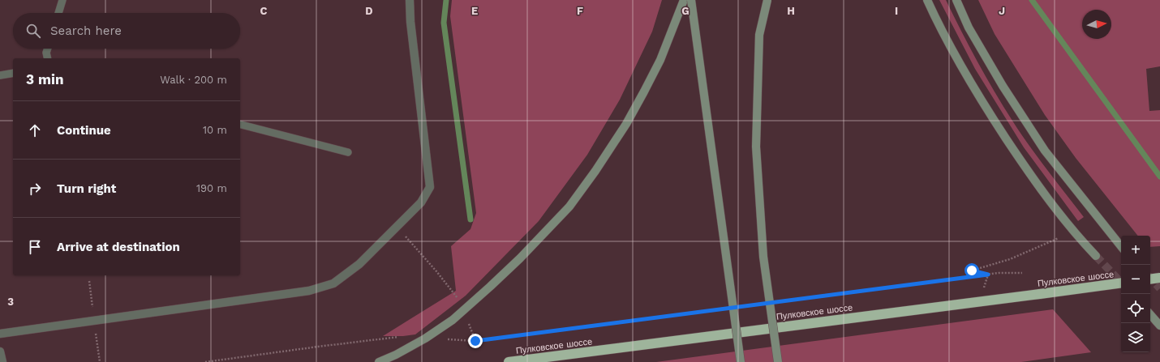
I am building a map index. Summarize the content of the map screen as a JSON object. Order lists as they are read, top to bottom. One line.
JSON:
{"streets":{"highway":["Пулковское шоссе"]},"north":"right","page":{"search":"Search here","heading":["3 min","Walk · 200 m"],"list":[["Continue","10 m"],["Turn right","190 m"],"Arrive at destination"],"map_buttons":["+","−"]},"grid":{"columns":["C","D","E","F","G","H","I","J"],"rows":["3"]}}
